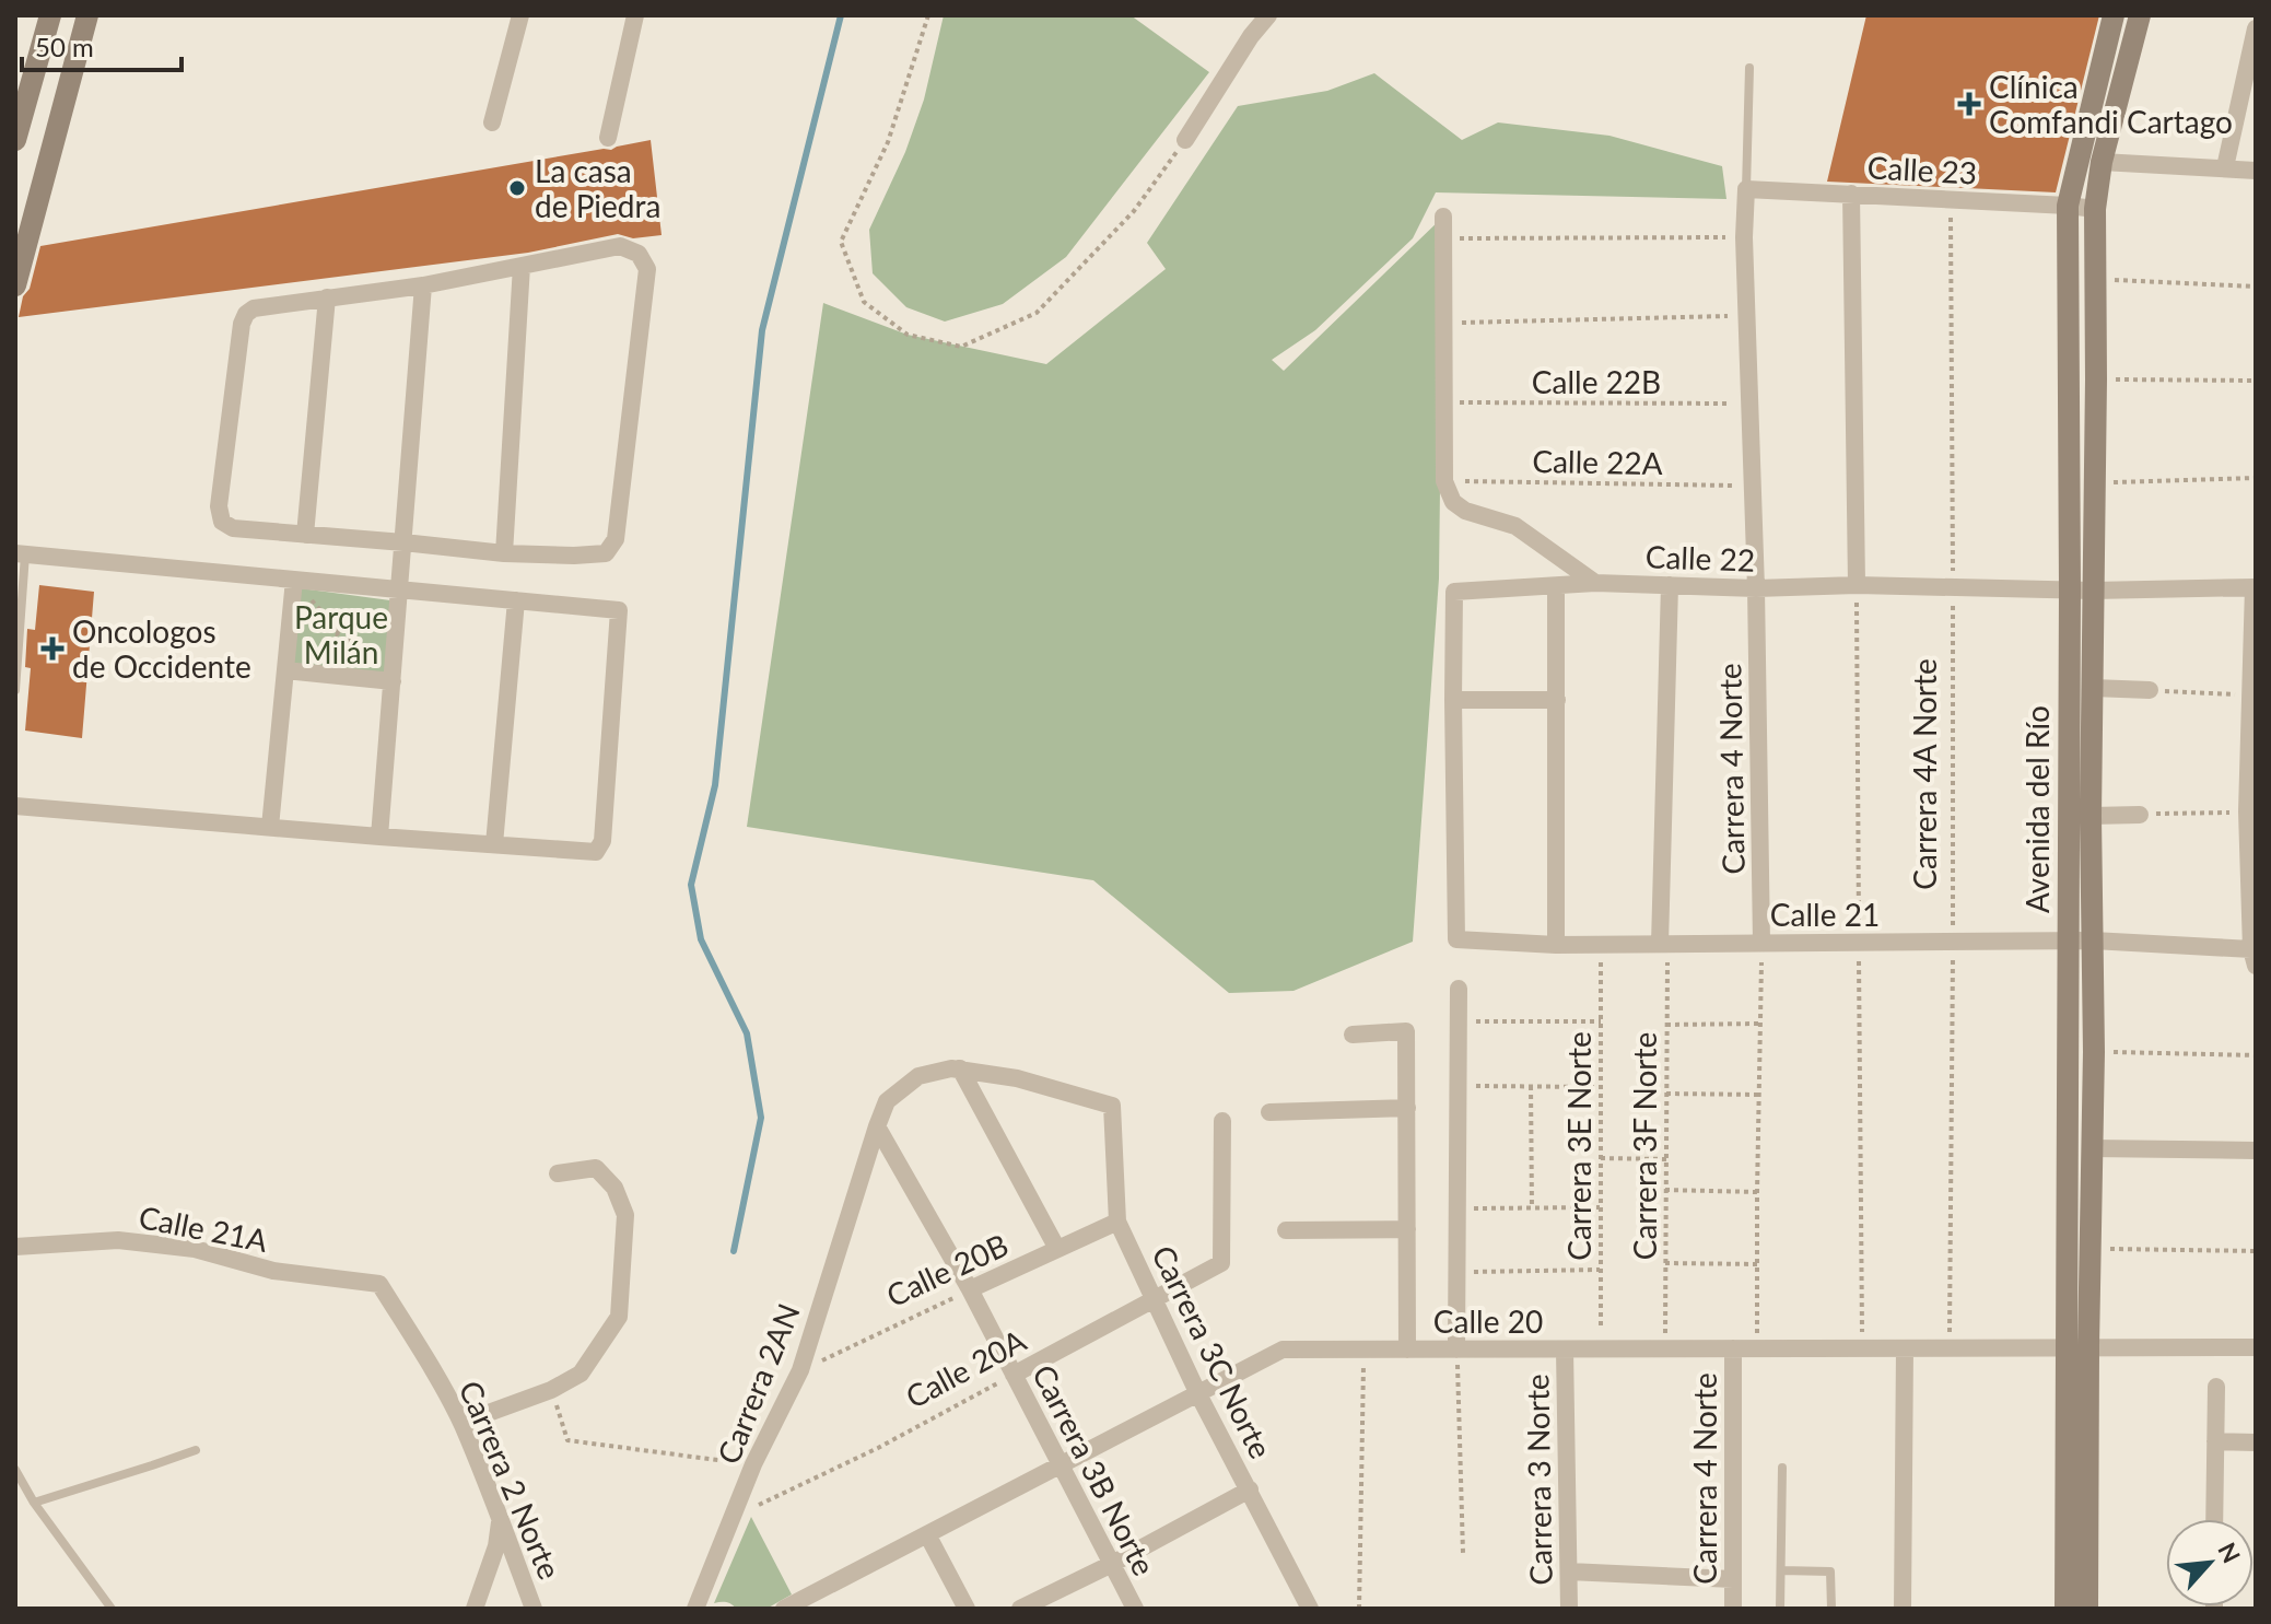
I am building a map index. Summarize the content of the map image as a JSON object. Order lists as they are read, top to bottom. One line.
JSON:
{"streets":{"street":["Calle 23","Calle 22","Carrera 4 Norte","Avenida del Río","Calle 21","Calle 21A","Calle 20B","Calle 20","Carrera 3C Norte","Calle 20A","Carrera 2AN","Carrera 3B Norte","Carrera 2 Norte","Carrera 3 Norte"],"path":["Calle 22B","Calle 22A","Carrera 4A Norte","Carrera 3E Norte","Carrera 3F Norte"]},"crossings":[["Calle 23","Carrera 4 Norte"],["Calle 23","Carrera 4A Norte"],["Calle 23","Avenida del Río"],["Calle 22B","Carrera 4 Norte"],["Calle 22A","Carrera 4 Norte"],["Calle 22","Carrera 4 Norte"],["Calle 22","Carrera 4A Norte"],["Calle 22","Avenida del Río"],["Calle 22","Calle 21"],["Carrera 4 Norte","Calle 21"],["Carrera 4 Norte","Calle 20"],["Carrera 4A Norte","Calle 21"],["Carrera 4A Norte","Calle 20"],["Avenida del Río","Calle 21"],["Avenida del Río","Calle 20"],["Calle 21","Carrera 3E Norte"],["Calle 21","Carrera 3F Norte"],["Carrera 3E Norte","Calle 20"],["Carrera 3F Norte","Calle 20"],["Calle 21A","Carrera 2 Norte"],["Calle 20B","Carrera 3C Norte"],["Calle 20B","Carrera 2AN"],["Calle 20B","Carrera 3B Norte"],["Calle 20","Carrera 3C Norte"],["Calle 20","Carrera 3B Norte"],["Calle 20","Carrera 3 Norte"],["Carrera 3C Norte","Calle 20A"],["Carrera 3C Norte","Carrera 2AN"],["Calle 20A","Carrera 2AN"],["Calle 20A","Carrera 3B Norte"],["Carrera 2AN","Carrera 3B Norte"]],"parks":["Parque Milán"],"places":{"health":["Clínica Comfandi Cartago","Oncologos de Occidente"],"other":["La casa de Piedra"]},"scale_bar":"50 m","north":"top right"}
